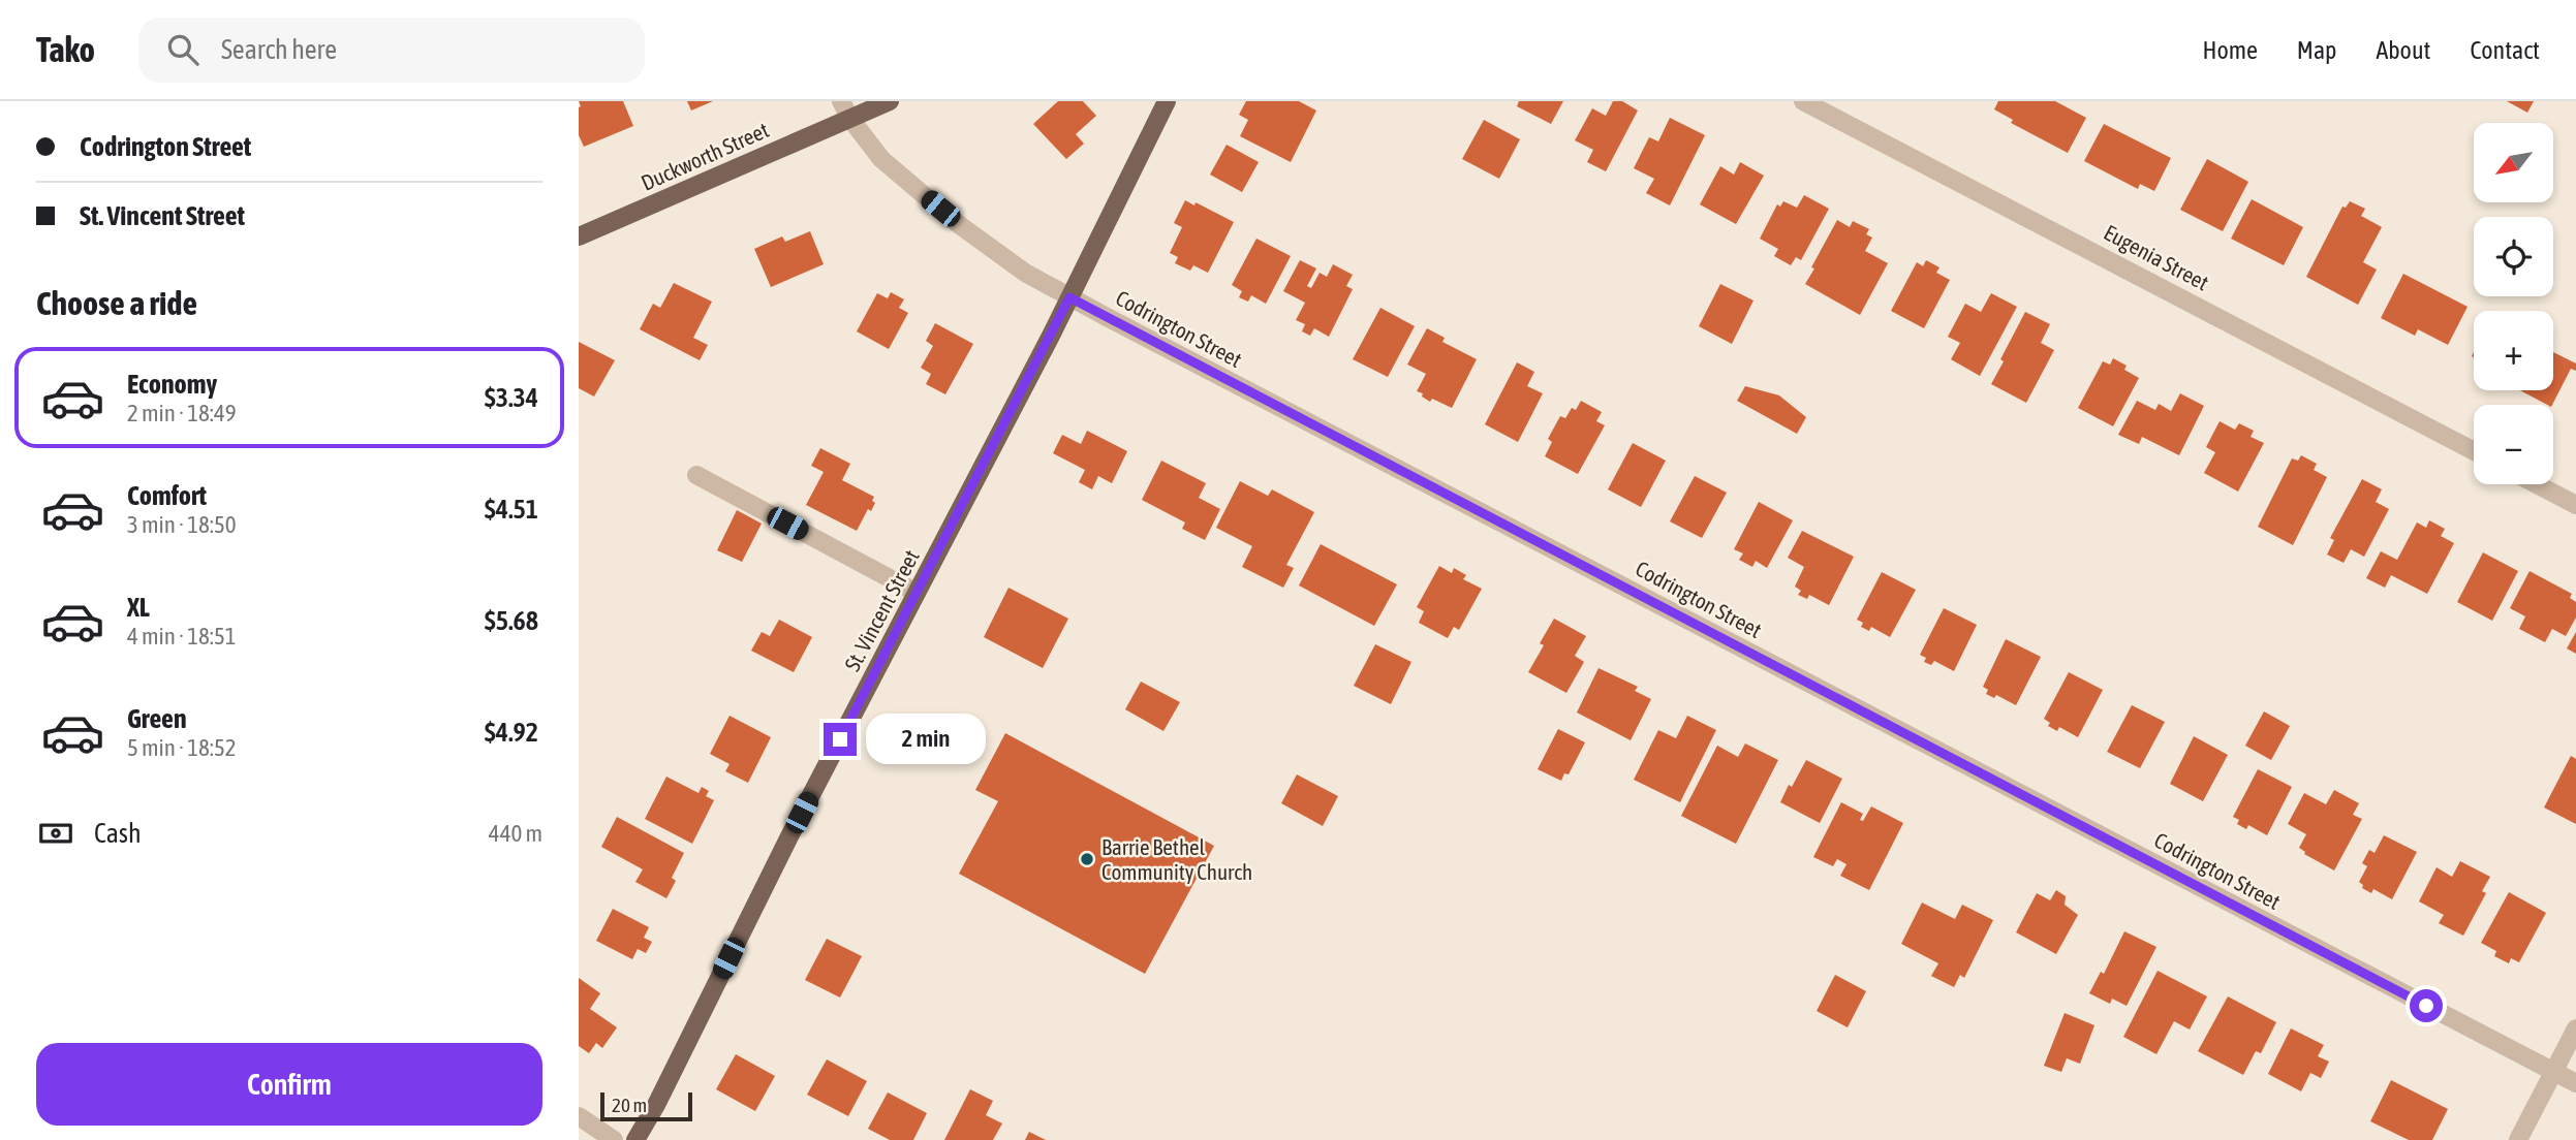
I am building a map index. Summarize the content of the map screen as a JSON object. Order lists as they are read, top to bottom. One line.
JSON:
{"streets":{"main road":["Duckworth Street","St. Vincent Street"],"street":["Eugenia Street","Codrington Street"]},"crossings":[["Duckworth Street","Codrington Street"],["Codrington Street","St. Vincent Street"]],"places":["Barrie Bethel Community Church"],"scale_bar":"20 m","north":"bottom left","page":{"header":"Tako","search":"Search here","nav":["Home","Map","About","Contact"],"banner":["Codrington Street","St. Vincent Street"],"map_buttons":["+","−"],"heading":"Choose a ride","list":[{"name":"Economy","note":"2 min · 18:49","value":"$3.34"},{"name":"Comfort","note":"3 min · 18:50","value":"$4.51"},{"name":"XL","note":"4 min · 18:51","value":"$5.68"},{"name":"Green","note":"5 min · 18:52","value":"$4.92"}],"bubble":"2 min","pay":["Cash","440 m"],"buttons":"Confirm","scale":"20 m"}}
